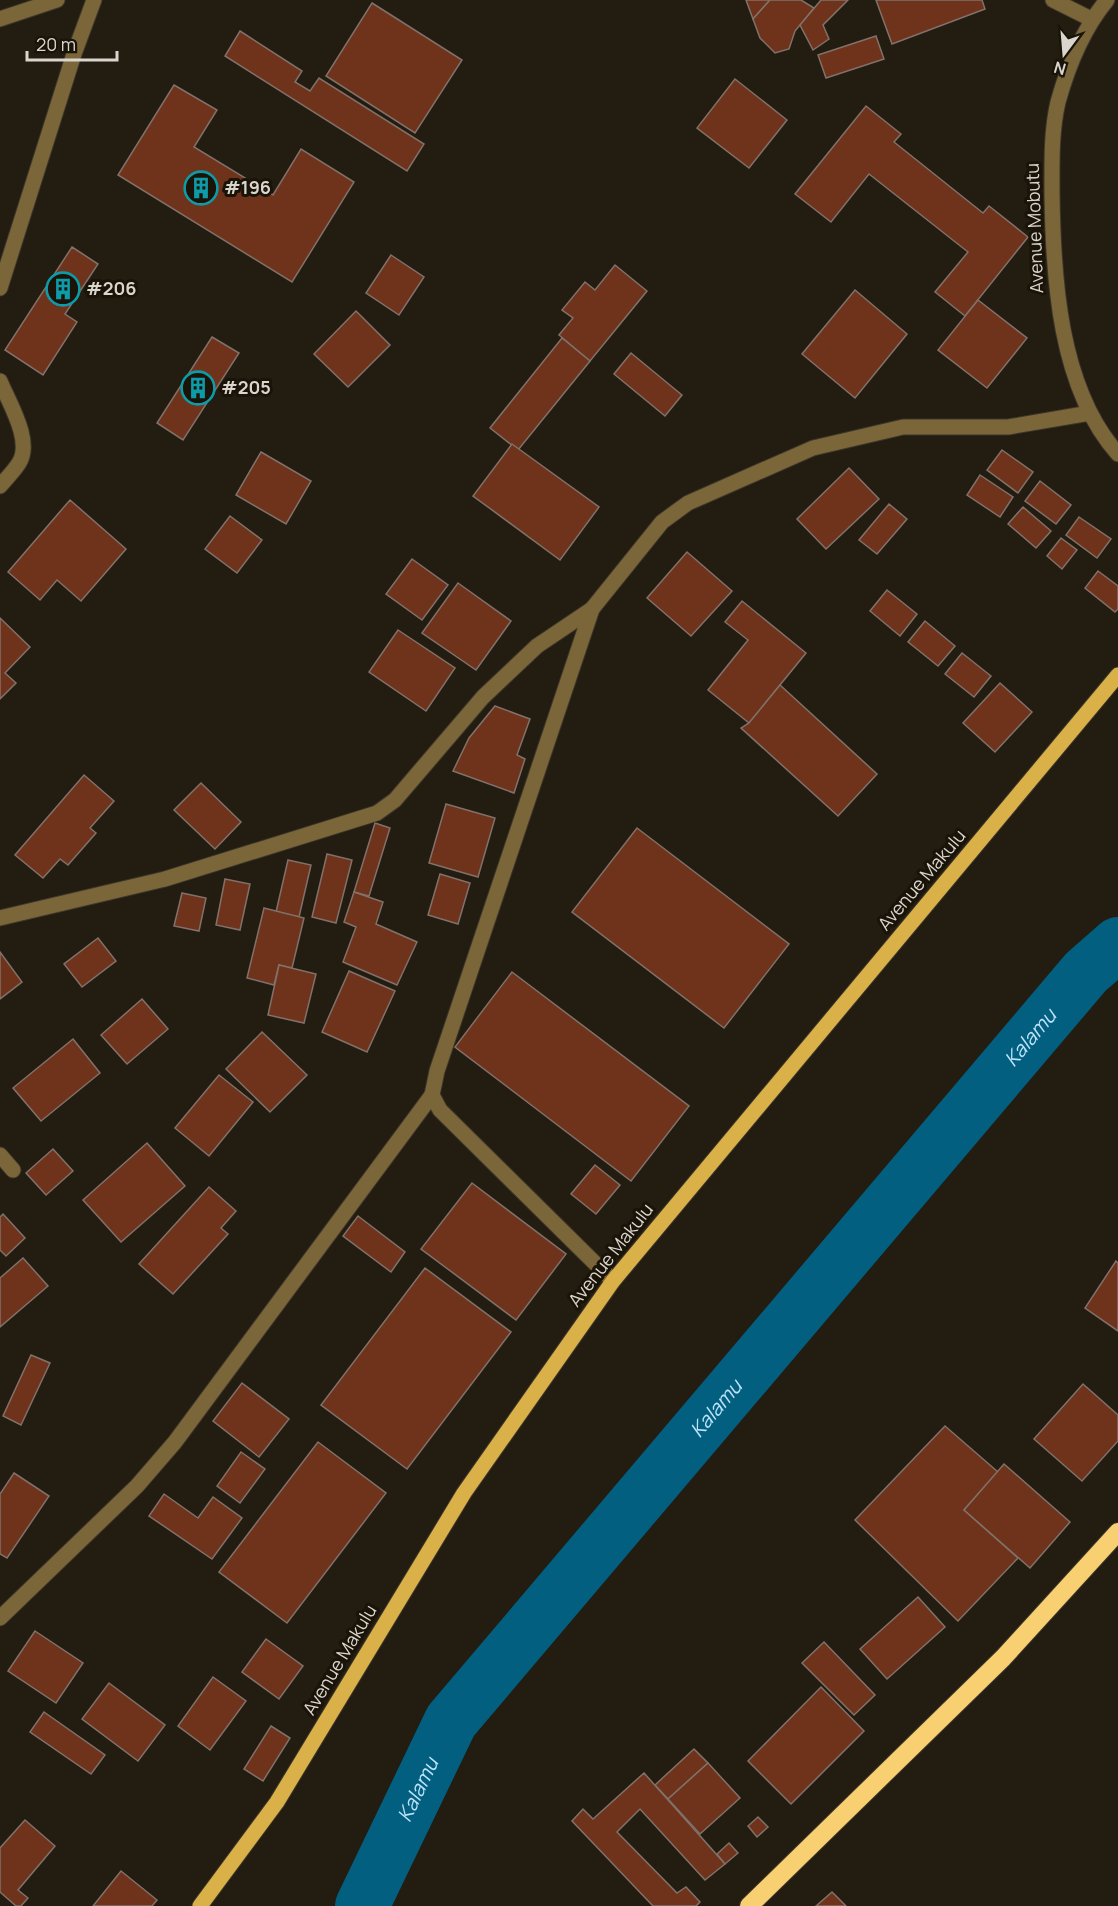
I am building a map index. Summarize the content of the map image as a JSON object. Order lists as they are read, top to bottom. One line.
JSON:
{"streets":{"main road":["Avenue Makulu"],"street":["Avenue Mobutu"]},"water":["Kalamu"],"places":{"building":["#196","#206","#205"]},"scale_bar":"20 m","north":"bottom"}
